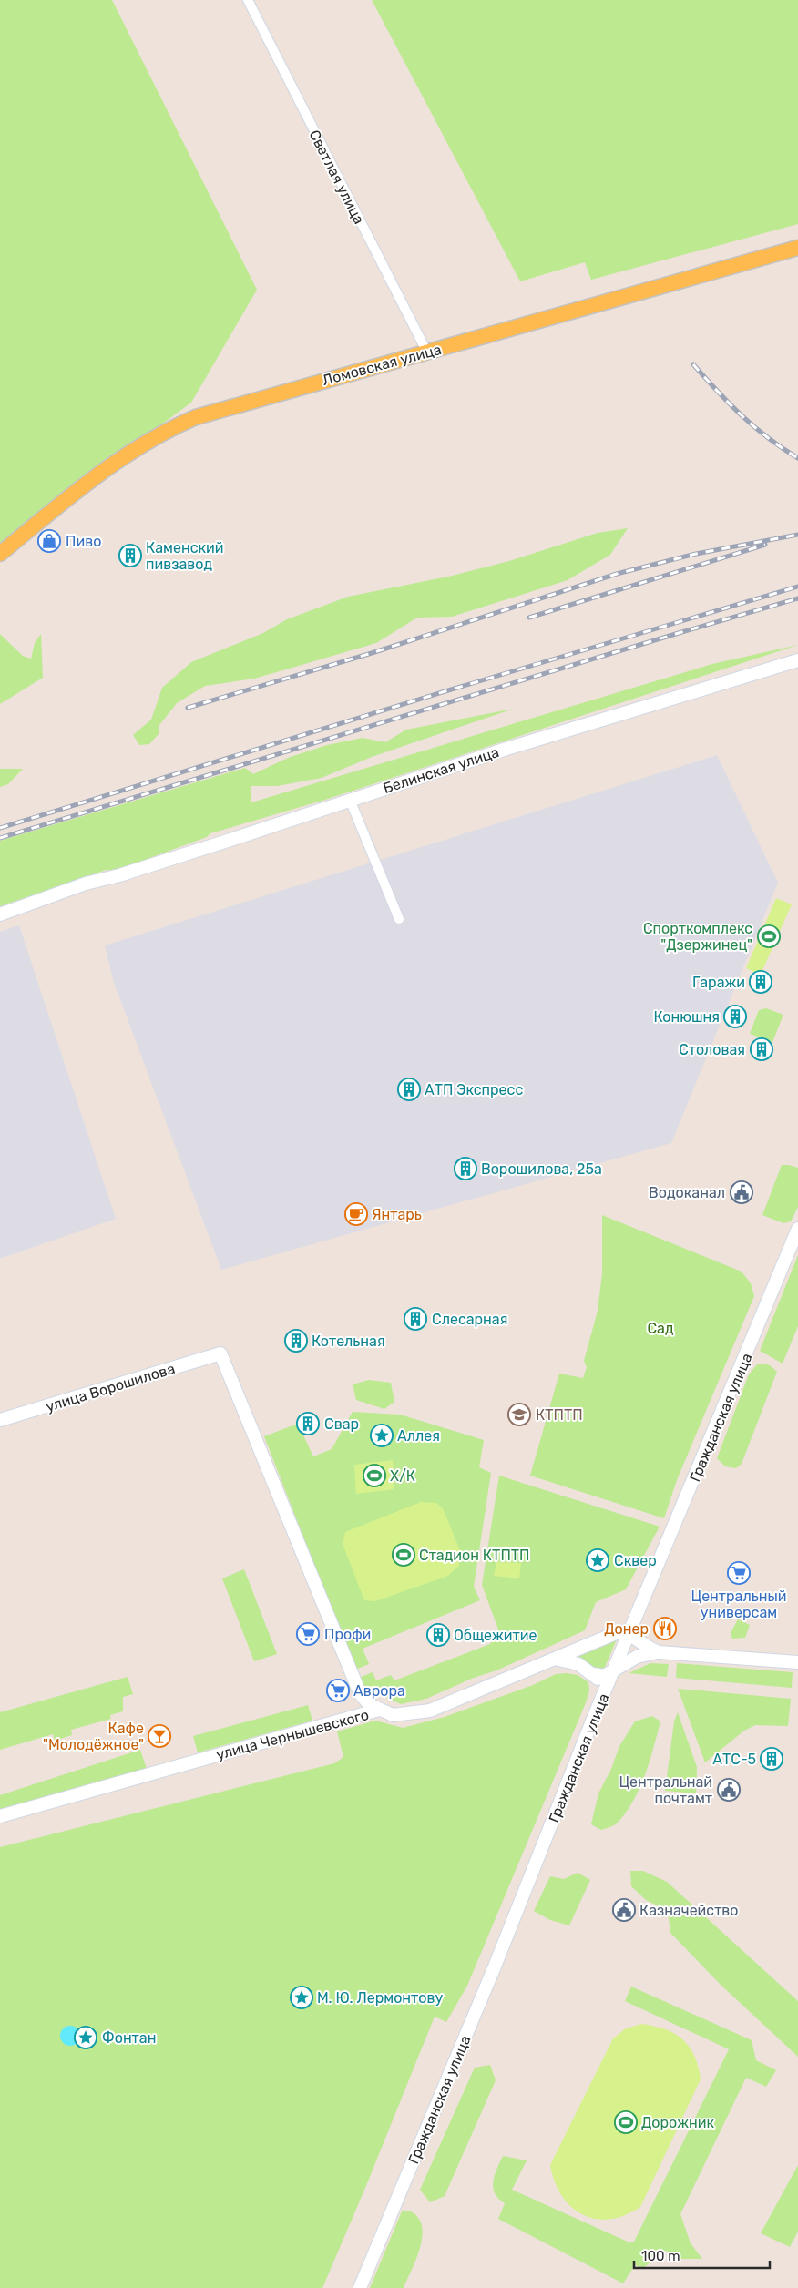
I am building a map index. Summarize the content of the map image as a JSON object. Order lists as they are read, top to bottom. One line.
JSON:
{"streets":{"main road":["Ломовская улица"],"street":["Светлая улица","Белинская улица","улица Ворошилова","Гражданская улица","улица Чернышевского"]},"crossings":[["Светлая улица","Ломовская улица"],["улица Ворошилова","улица Чернышевского"],["Гражданская улица","улица Чернышевского"]],"parks":["Сад"],"places":{"shop":["Пиво"],"building":["Каменский пивзавод","Гаражи","Конюшня","Столовая","АТП Экспресс","Ворошилова, 25а","Слесарная","Котельная","Свар","Общежитие","АТС-5"],"sports":["Спорткомплекс \"Дзержинец\"","Х/К","Стадион КТПТП","Дорожник"],"public building":["Водоканал","Центральнай почтамт","Казначейство"],"cafe":["Янтарь"],"school or university":["КТПТП"],"place":["Аллея","Сквер","М. Ю. Лермонтову","Фонтан"],"supermarket":["Центральный универсам","Профи","Аврора"],"restaurant":["Донер"],"bar":["Кафе \"Молодёжное\""]},"scale_bar":"100 m"}
